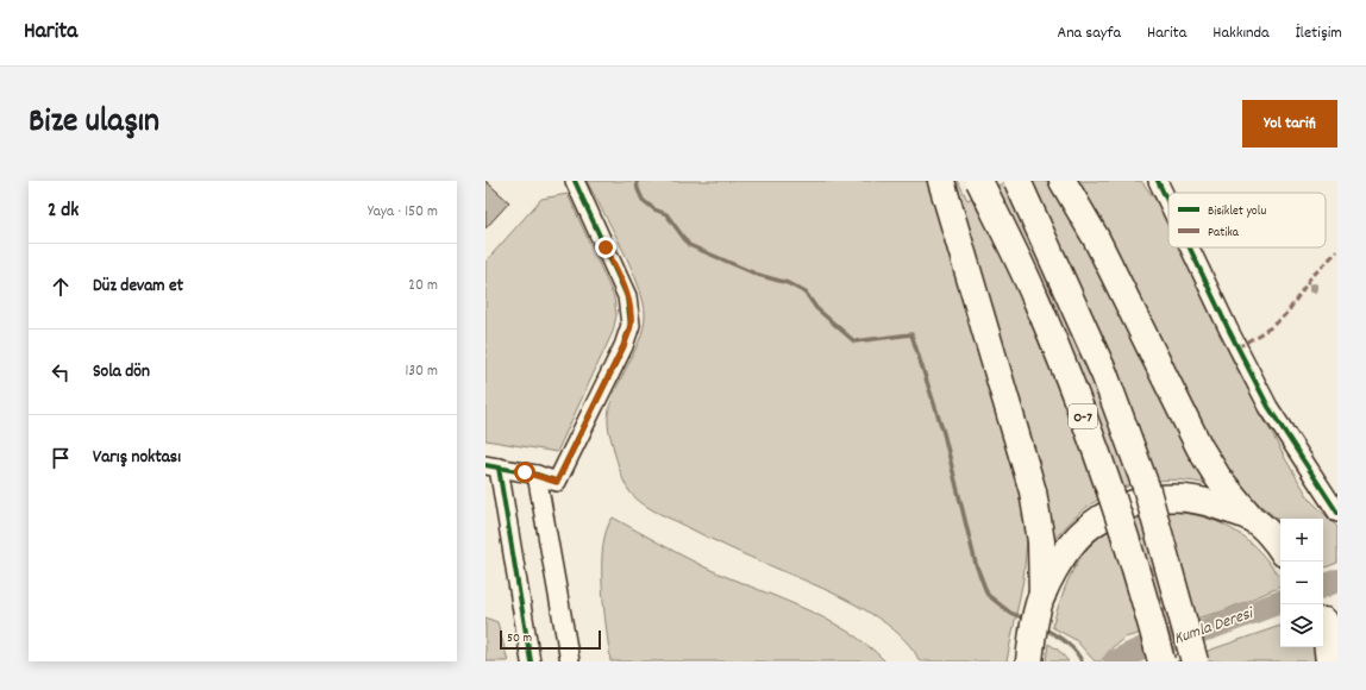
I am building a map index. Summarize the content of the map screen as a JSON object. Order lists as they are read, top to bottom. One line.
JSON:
{"streets":{"highway":["O-7"]},"water":["Kumla Deresi"],"legend":["Bisiklet yolu","Patika"],"scale_bar":"50 m","page":{"header":"Harita","nav":["Ana sayfa","Harita","Hakkında","İletişim"],"title":"Bize ulaşın","buttons":"Yol tarifi","heading":["2 dk","Yaya · 150 m"],"list":[["Düz devam et","20 m"],["Sola dön","130 m"],"Varış noktası"],"map_buttons":["+","−"],"scale":"50 m"}}
